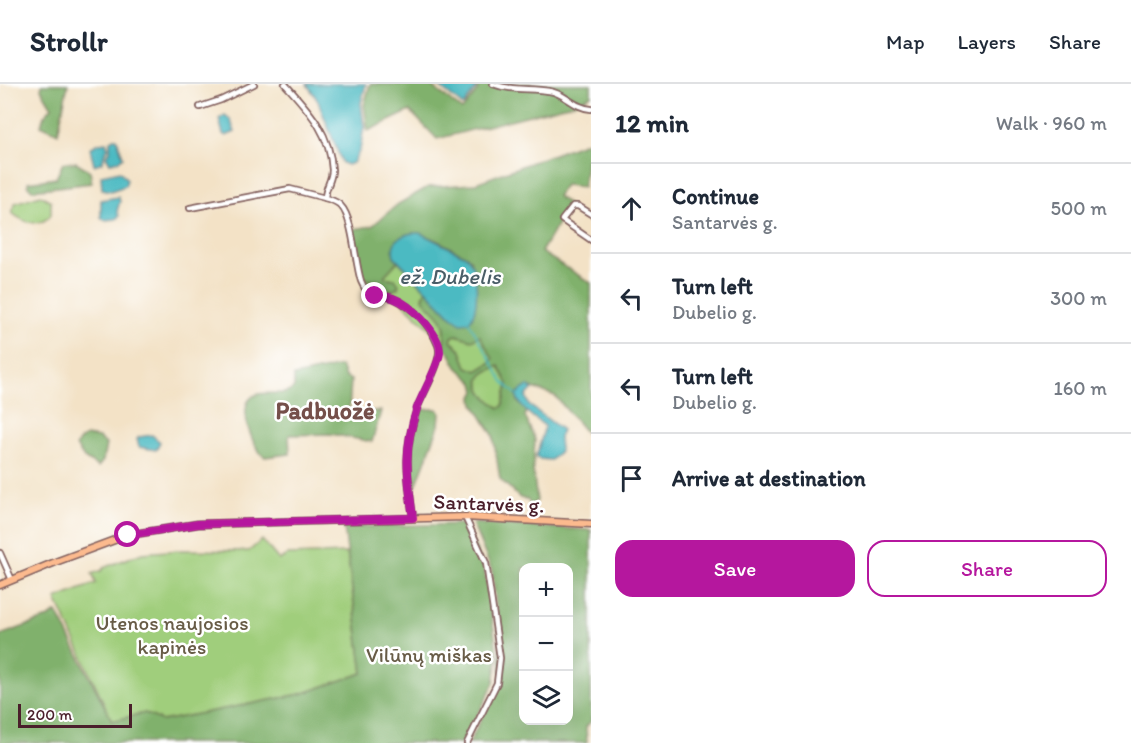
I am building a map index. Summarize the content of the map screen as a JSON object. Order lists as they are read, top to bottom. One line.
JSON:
{"streets":{"main road":["Santarvės g."]},"districts":["Padbuožė"],"water":["ež. Dubelis"],"parks":["Utenos naujosios kapinės","Vilūnų miškas"],"scale_bar":"200 m","page":{"header":"Strollr","nav":["Map","Layers","Share"],"heading":["12 min","Walk · 960 m"],"list":[["Continue","Santarvės g.","500 m"],["Turn left","Dubelio g.","300 m"],["Turn left","Dubelio g.","160 m"],"Arrive at destination"],"buttons":["Save","Share"],"map_buttons":["+","−"],"scale":"200 m"}}
